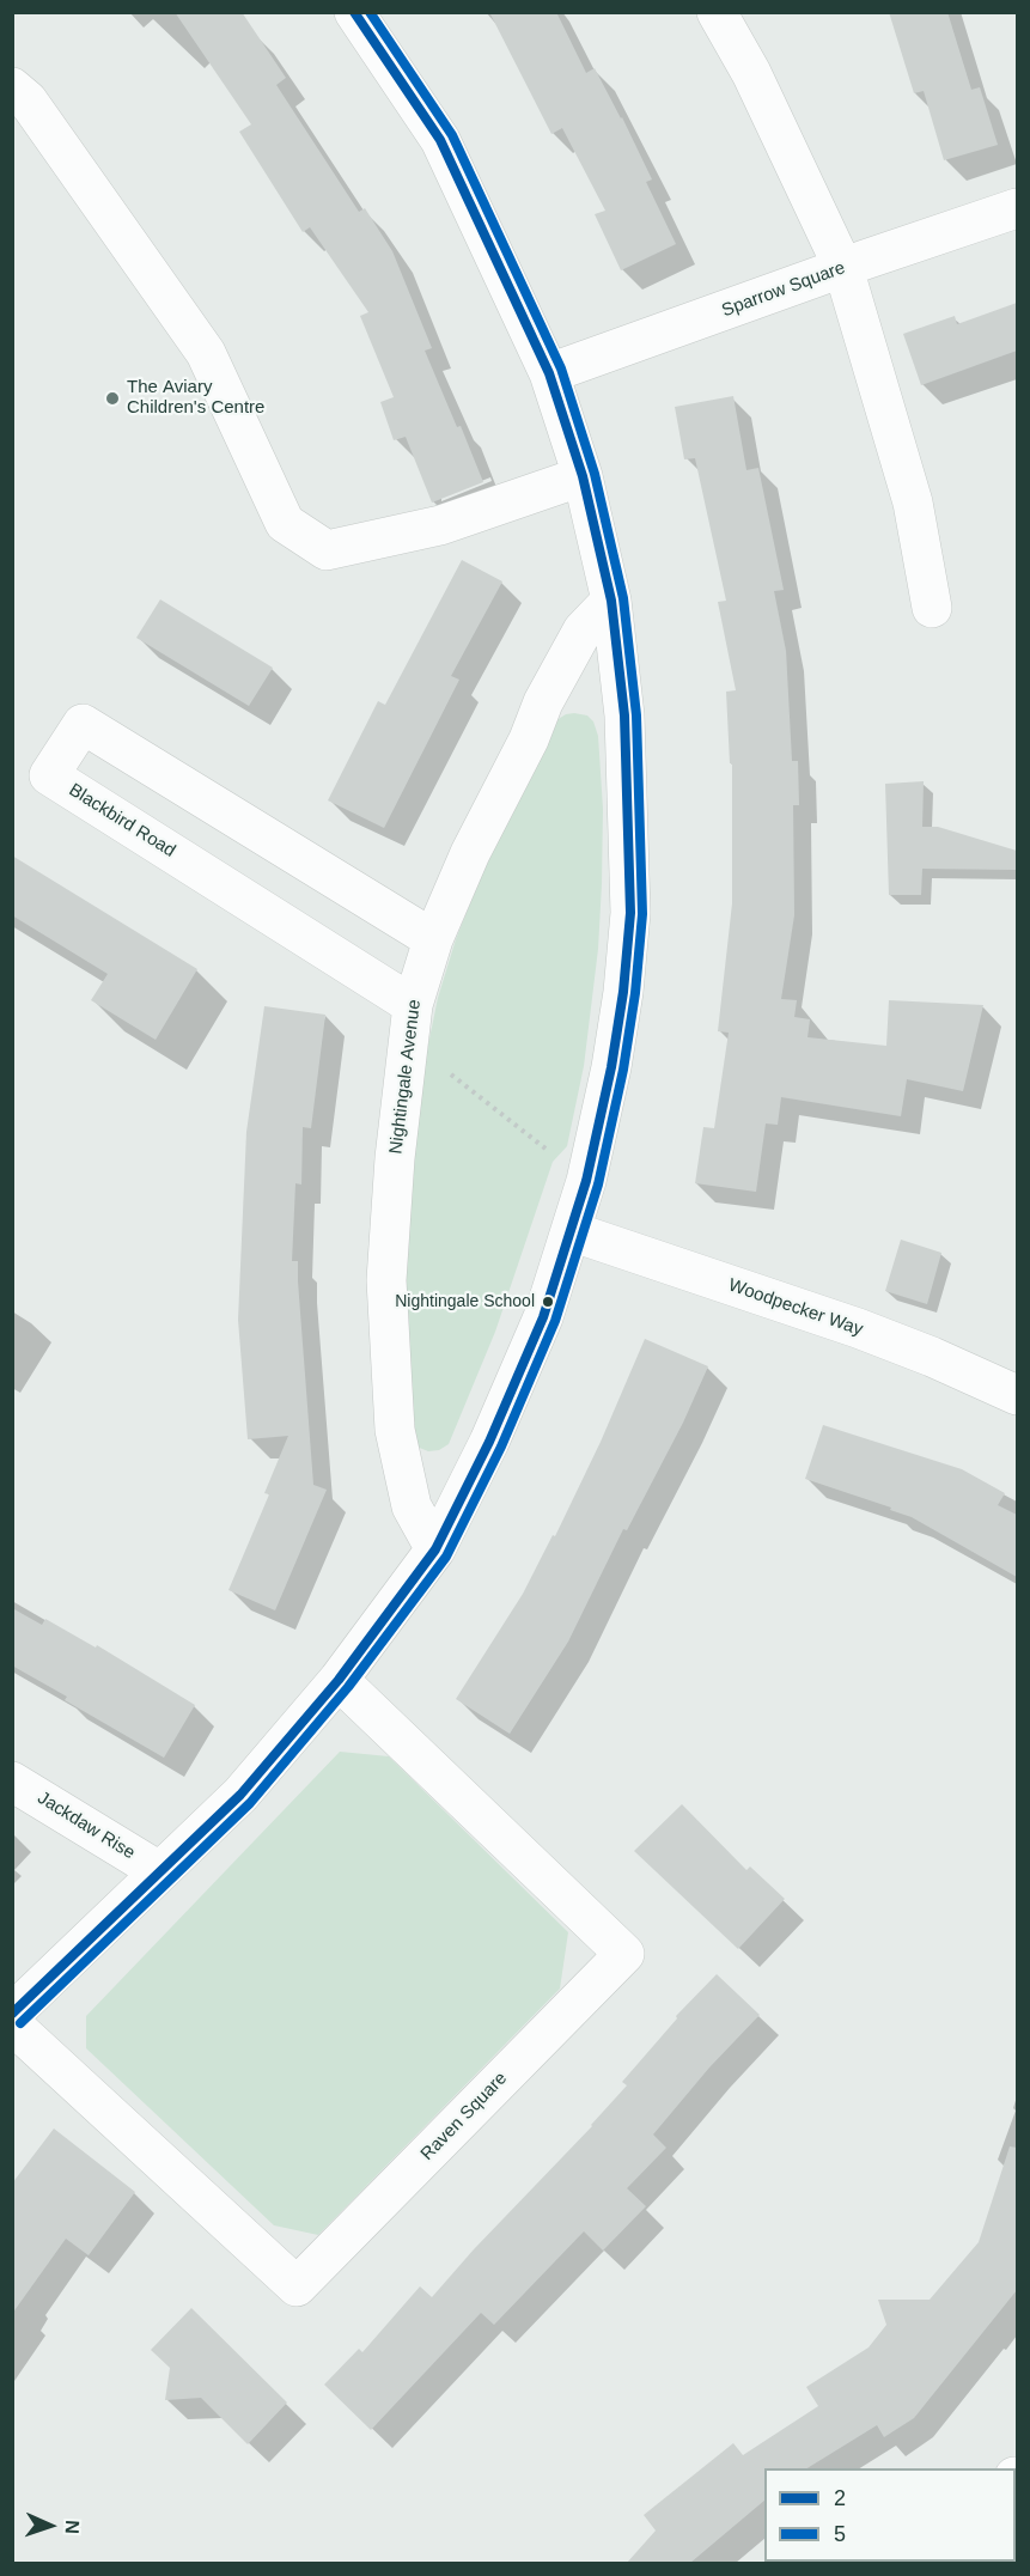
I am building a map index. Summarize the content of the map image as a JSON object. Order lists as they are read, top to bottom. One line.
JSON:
{"streets":{"street":["Sparrow Square","Blackbird Road","Nightingale Avenue","Woodpecker Way","Jackdaw Rise","Raven Square"]},"crossings":[["Blackbird Road","Nightingale Avenue"]],"places":["The Aviary Children's Centre","Nightingale School"],"lines":["transit line 2","transit line 5"],"legend":["2","5"],"north":"right"}
